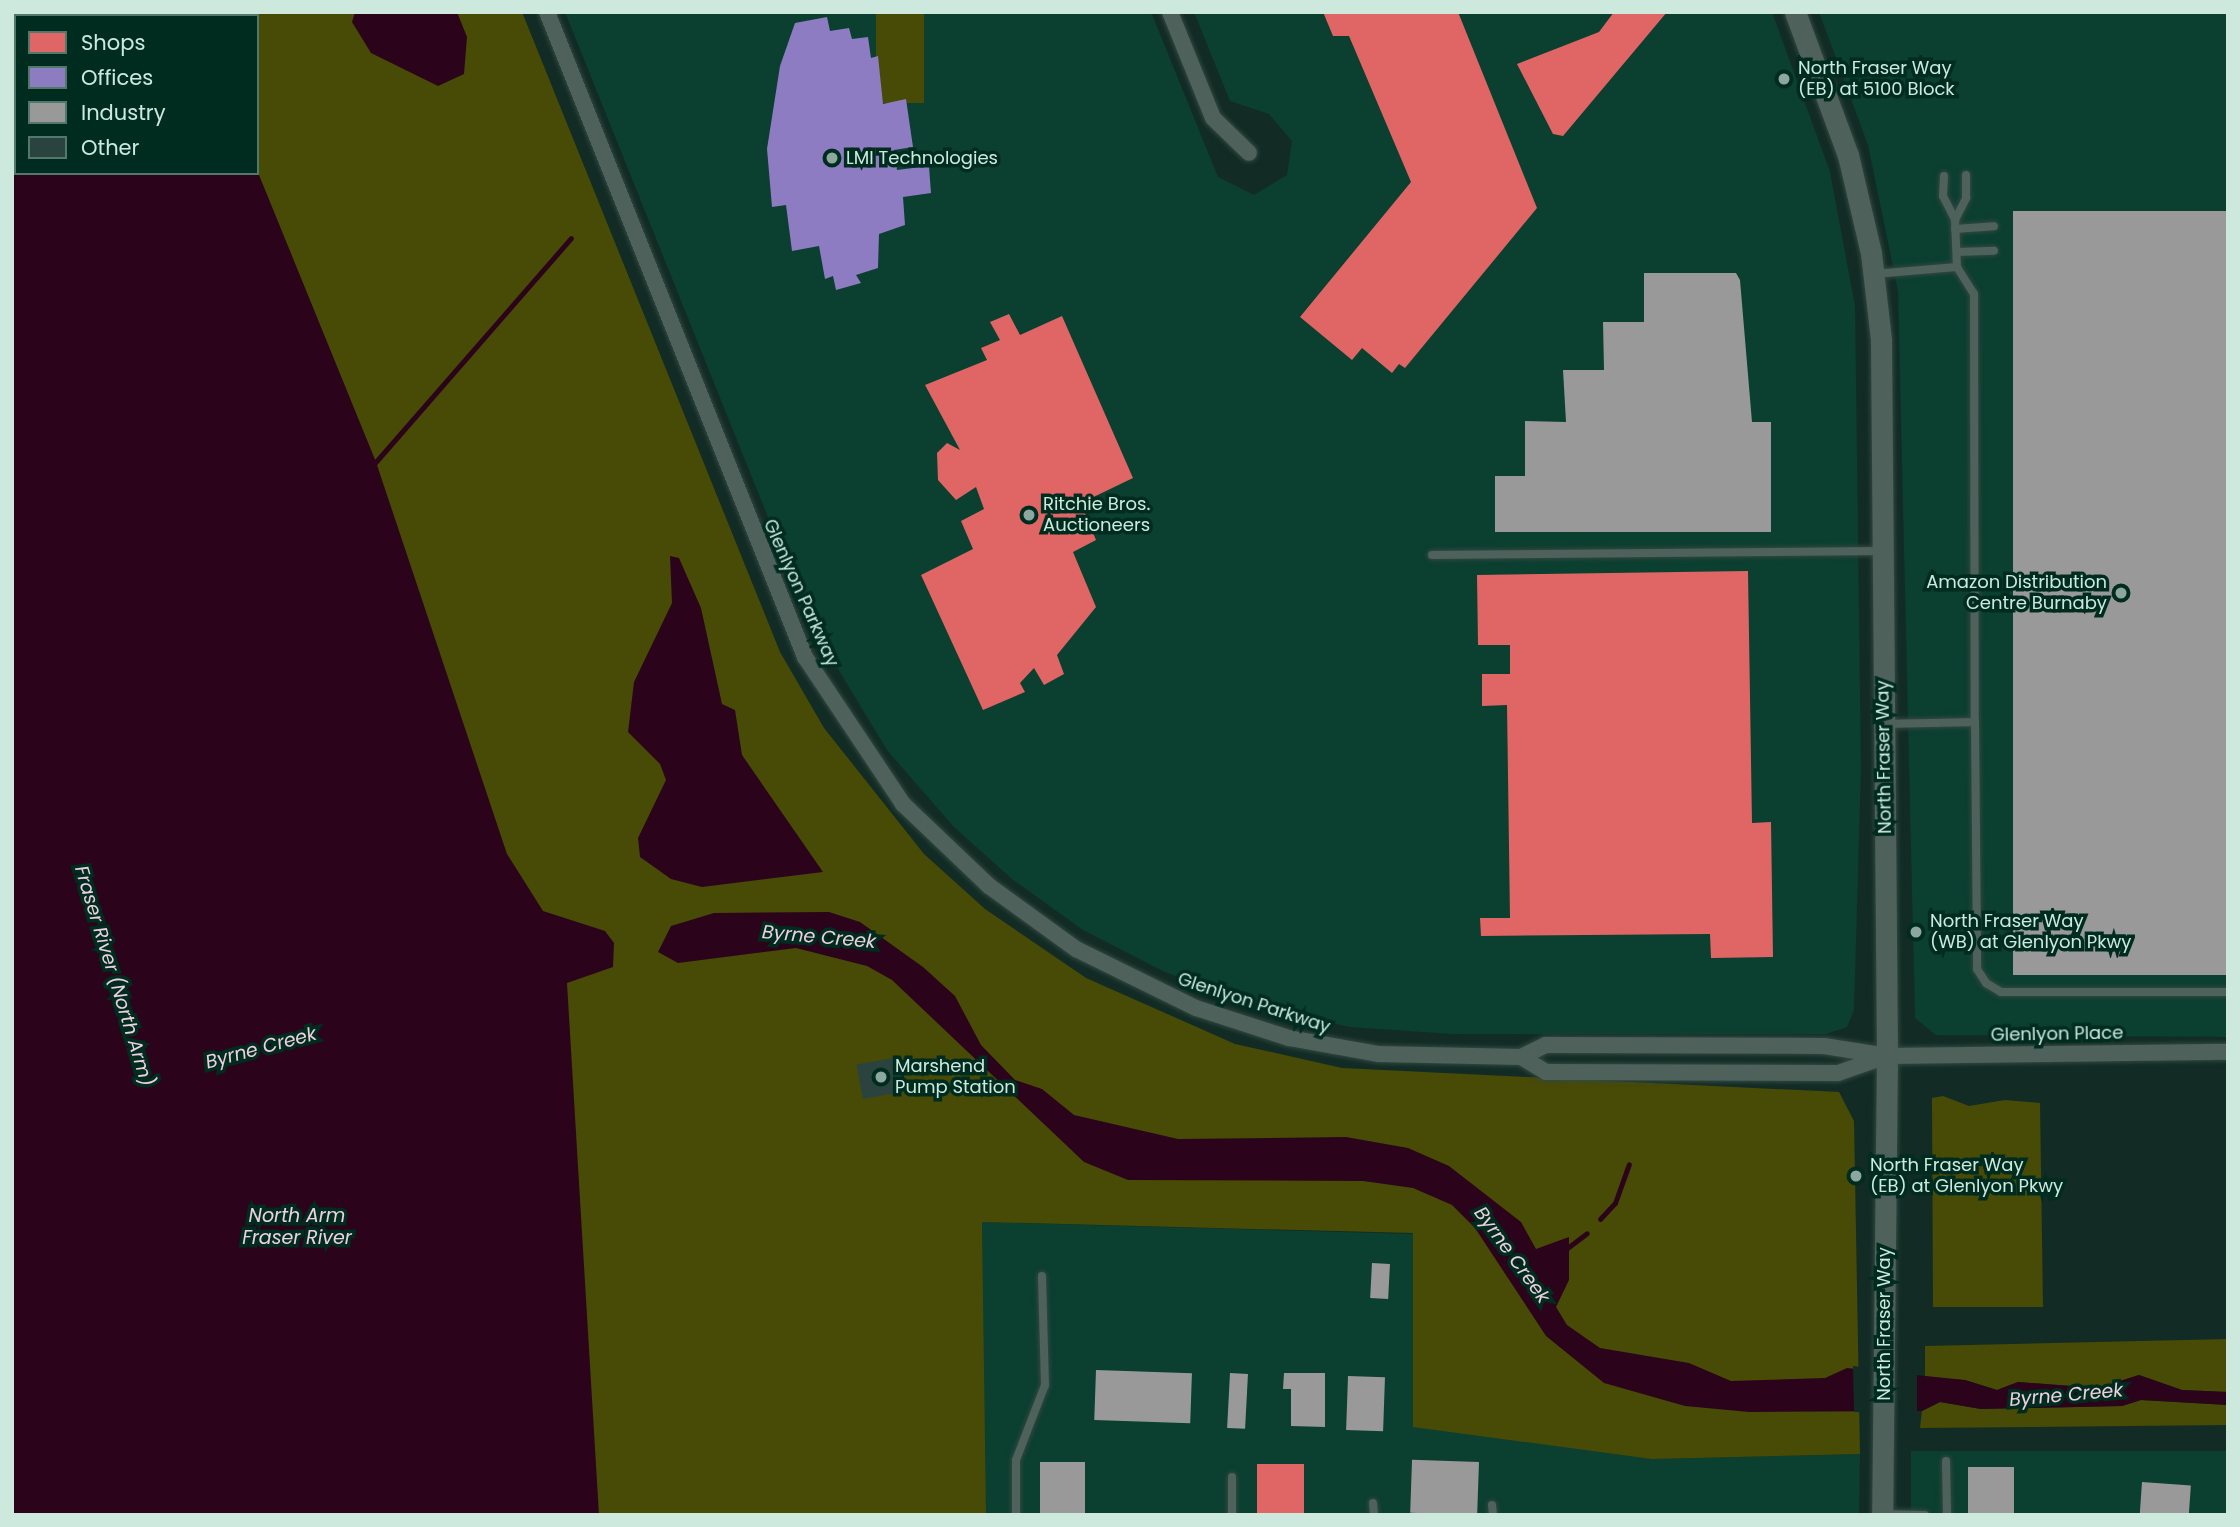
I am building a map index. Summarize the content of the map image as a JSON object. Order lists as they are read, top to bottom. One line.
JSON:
{"streets":{"street":["Glenlyon Parkway","North Fraser Way","Glenlyon Place"]},"crossings":[["Glenlyon Parkway","North Fraser Way"],["Glenlyon Parkway","Glenlyon Place"],["North Fraser Way","Glenlyon Place"]],"water":["Byrne Creek","Fraser River (North Arm)","North Arm Fraser River"],"places":["North Fraser Way (EB) at 5100 Block","LMI Technologies","Ritchie Bros. Auctioneers","Amazon Distribution Centre Burnaby","North Fraser Way (WB) at Glenlyon Pkwy","Marshend Pump Station","North Fraser Way (EB) at Glenlyon Pkwy"],"legend":["Shops","Offices","Industry","Other"]}
